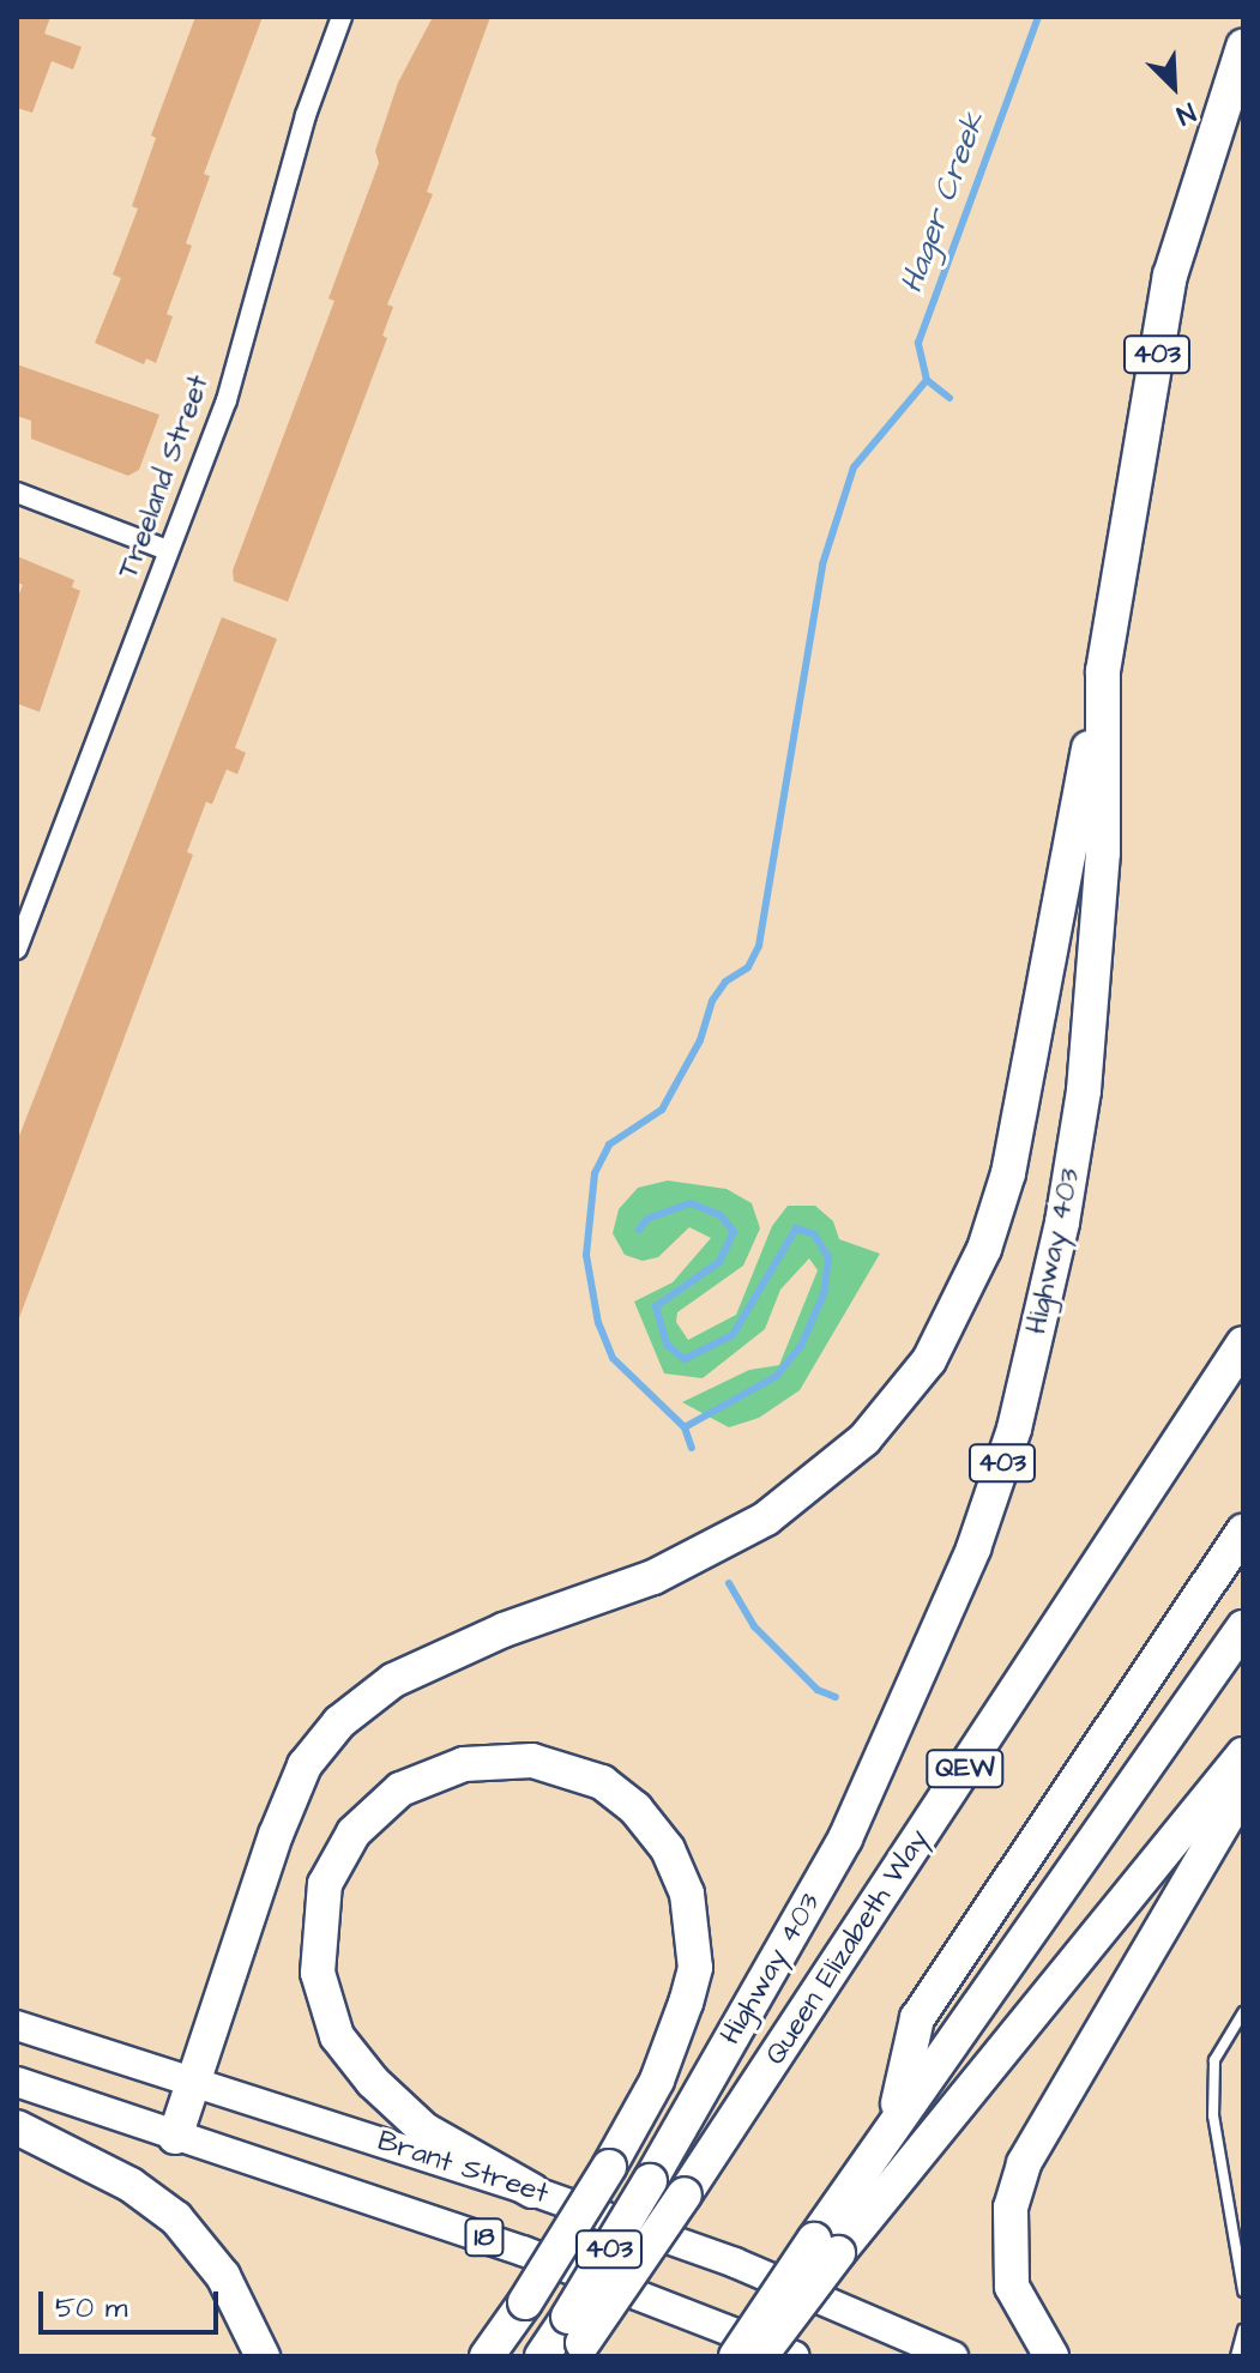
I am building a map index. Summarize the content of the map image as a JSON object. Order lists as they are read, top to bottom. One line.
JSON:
{"streets":{"highway":["403","Highway 403","QEW","Queen Elizabeth Way"],"main road":["Brant Street","18"],"street":["Treeland Street"]},"crossings":[["Highway 403","Queen Elizabeth Way"]],"water":["Hager Creek"],"scale_bar":"50 m","north":"bottom right"}
